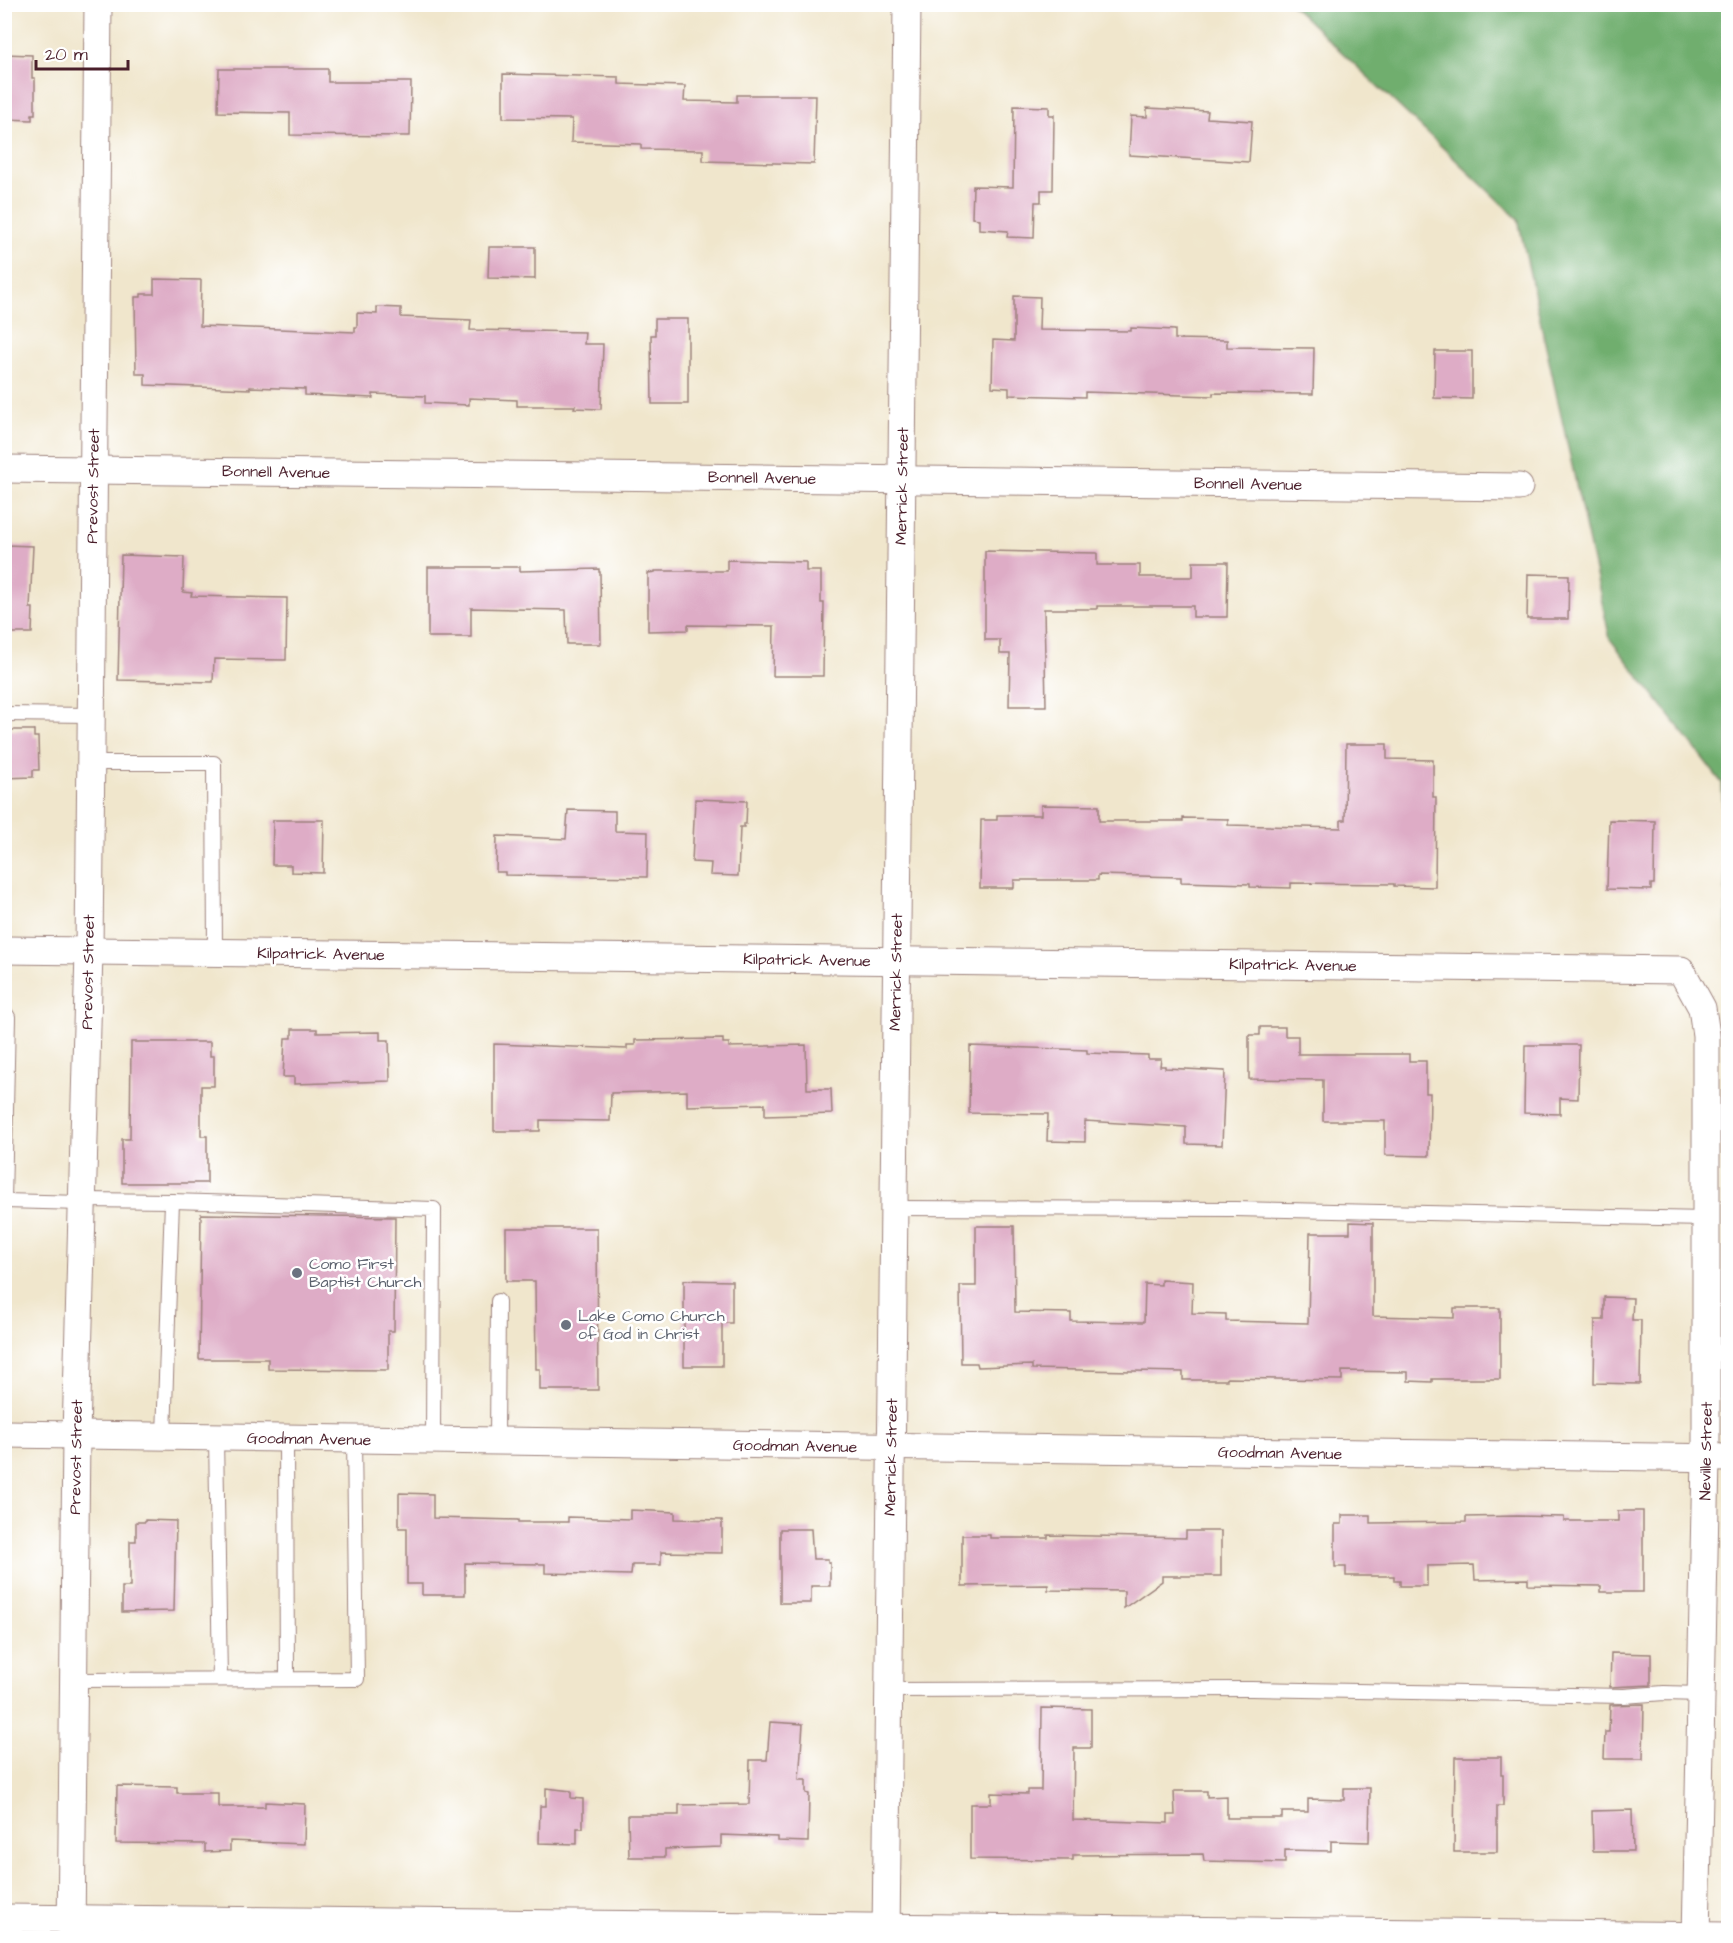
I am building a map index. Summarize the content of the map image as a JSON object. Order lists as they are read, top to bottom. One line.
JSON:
{"streets":{"street":["Bonnell Avenue","Prevost Street","Merrick Street","Kilpatrick Avenue","Goodman Avenue","Neville Street"]},"crossings":[["Bonnell Avenue","Prevost Street"],["Bonnell Avenue","Merrick Street"],["Prevost Street","Kilpatrick Avenue"],["Prevost Street","Goodman Avenue"],["Merrick Street","Kilpatrick Avenue"],["Merrick Street","Goodman Avenue"],["Kilpatrick Avenue","Neville Street"],["Goodman Avenue","Neville Street"]],"places":["Como First Baptist Church","Lake Como Church of God in Christ"],"scale_bar":"20 m"}
